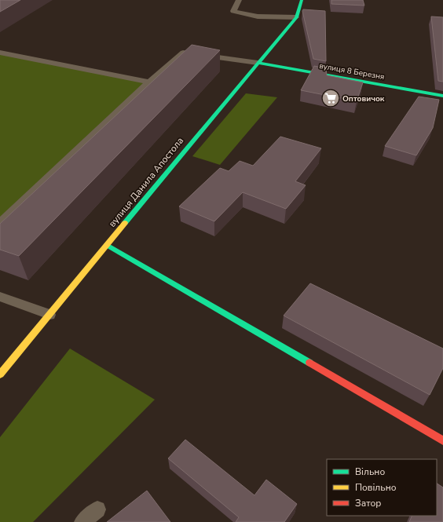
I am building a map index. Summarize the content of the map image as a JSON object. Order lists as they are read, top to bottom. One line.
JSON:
{"streets":{"street":["вулиця 8 Березня","вулиця Данила Апостола"]},"crossings":[["вулиця 8 Березня","вулиця Данила Апостола"]],"places":{"supermarket":["Оптовичок"]},"legend":["Вільно","Повільно","Затор"]}
